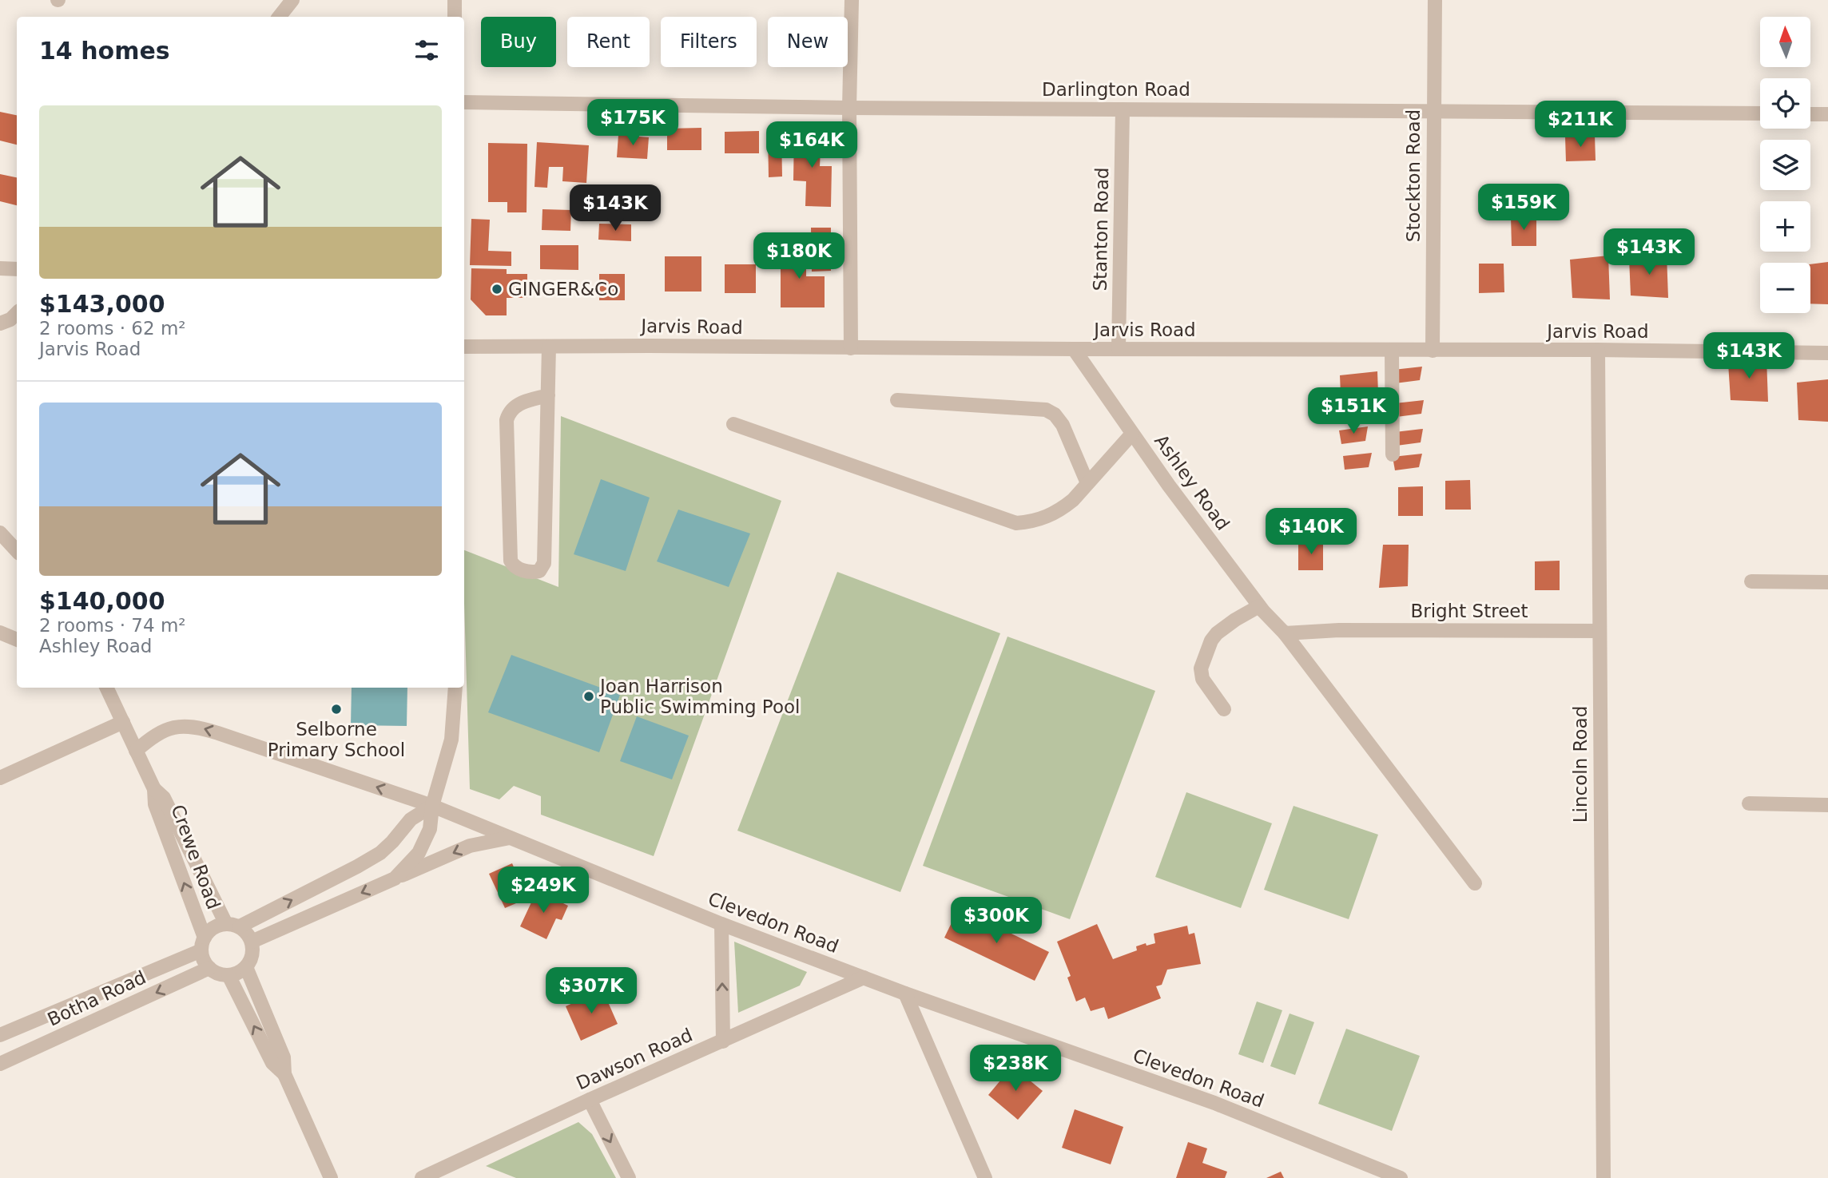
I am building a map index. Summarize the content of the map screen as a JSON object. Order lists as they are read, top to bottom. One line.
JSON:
{"streets":{"street":["Darlington Road","Stockton Road","Stanton Road","Jarvis Road","Ashley Road","Bright Street","Lincoln Road","Crewe Road","Clevedon Road","Botha Road","Dawson Road"]},"crossings":[["Darlington Road","Stockton Road"],["Darlington Road","Stanton Road"],["Stockton Road","Jarvis Road"],["Stanton Road","Jarvis Road"],["Jarvis Road","Ashley Road"],["Jarvis Road","Lincoln Road"],["Ashley Road","Bright Street"],["Bright Street","Lincoln Road"],["Crewe Road","Clevedon Road"],["Crewe Road","Botha Road"],["Clevedon Road","Dawson Road"]],"places":["GINGER&Co","Joan Harrison Public Swimming Pool","Selborne Primary School"],"north":"top","page":{"map_buttons":["+","−"],"chip":["Buy","Rent","Filters","New"],"heading":"14 homes","list":[{"name":"$143,000","note":"2 rooms · 62 m² · Jarvis Road"},{"name":"$140,000","note":"2 rooms · 74 m² · Ashley Road"}],"price":["$175K","$211K","$164K","$159K","$143K","$143K","$180K","$143K","$151K","$140K","$249K","$300K","$307K","$238K"]}}
